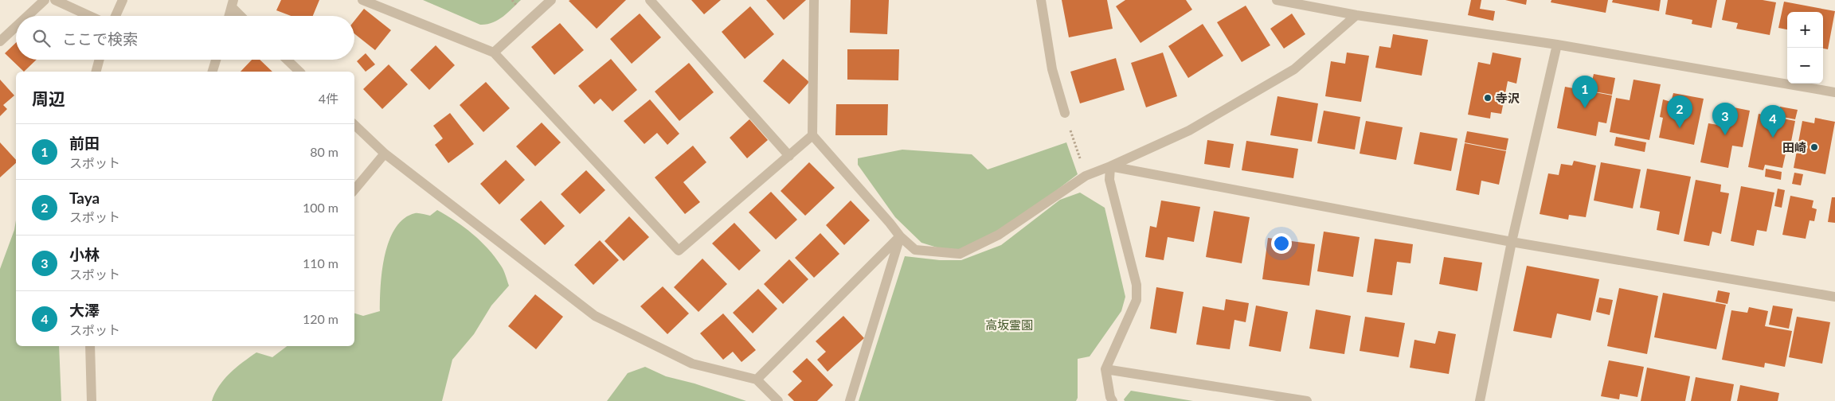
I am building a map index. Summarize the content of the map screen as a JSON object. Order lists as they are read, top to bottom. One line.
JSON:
{"parks":["高坂霊園"],"places":["寺沢","田崎"],"page":{"map_buttons":["+","−"],"search":"ここで検索","heading":["周辺","4件"],"pins":["1","2","3","4"],"list":[{"mark":"1","name":"前田","note":"スポット","value":"80 m"},{"mark":"2","name":"Taya","note":"スポット","value":"100 m"},{"mark":"3","name":"小林","note":"スポット","value":"110 m"},{"mark":"4","name":"大澤","note":"スポット","value":"120 m"}]}}
